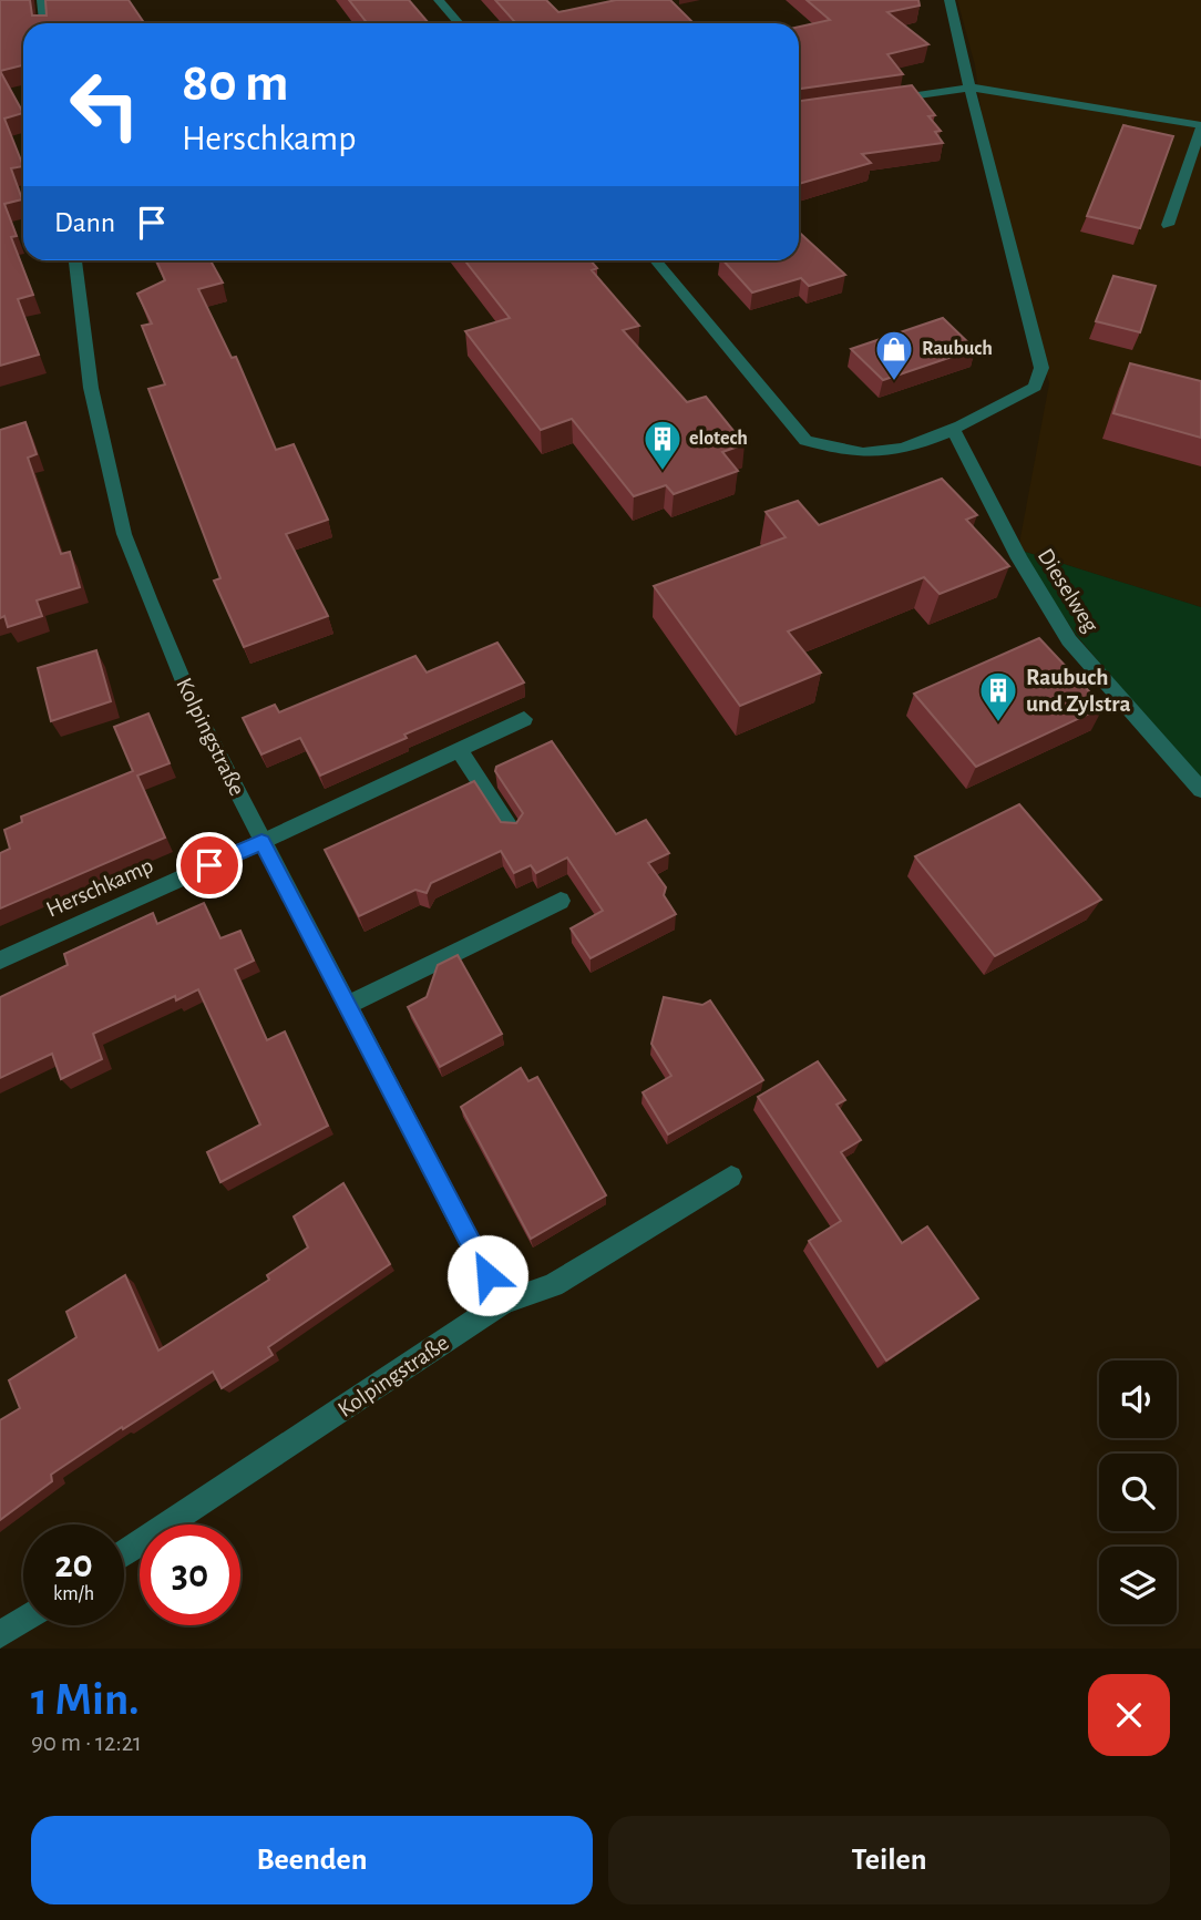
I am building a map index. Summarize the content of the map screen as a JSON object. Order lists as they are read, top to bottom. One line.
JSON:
{"streets":{"street":["Dieselweg","Kolpingstraße","Herschkamp"]},"crossings":[["Kolpingstraße","Herschkamp"]],"places":{"shop":["Raubuch"],"building":["elotech","Raubuch und Zylstra"]},"page":{"turn":["80 m","Herschkamp"],"then":"Dann","speed":"20 km/h","limit":"30","heading":["1 Min.","90 m · 12:21"],"buttons":["Beenden","Teilen"]}}
